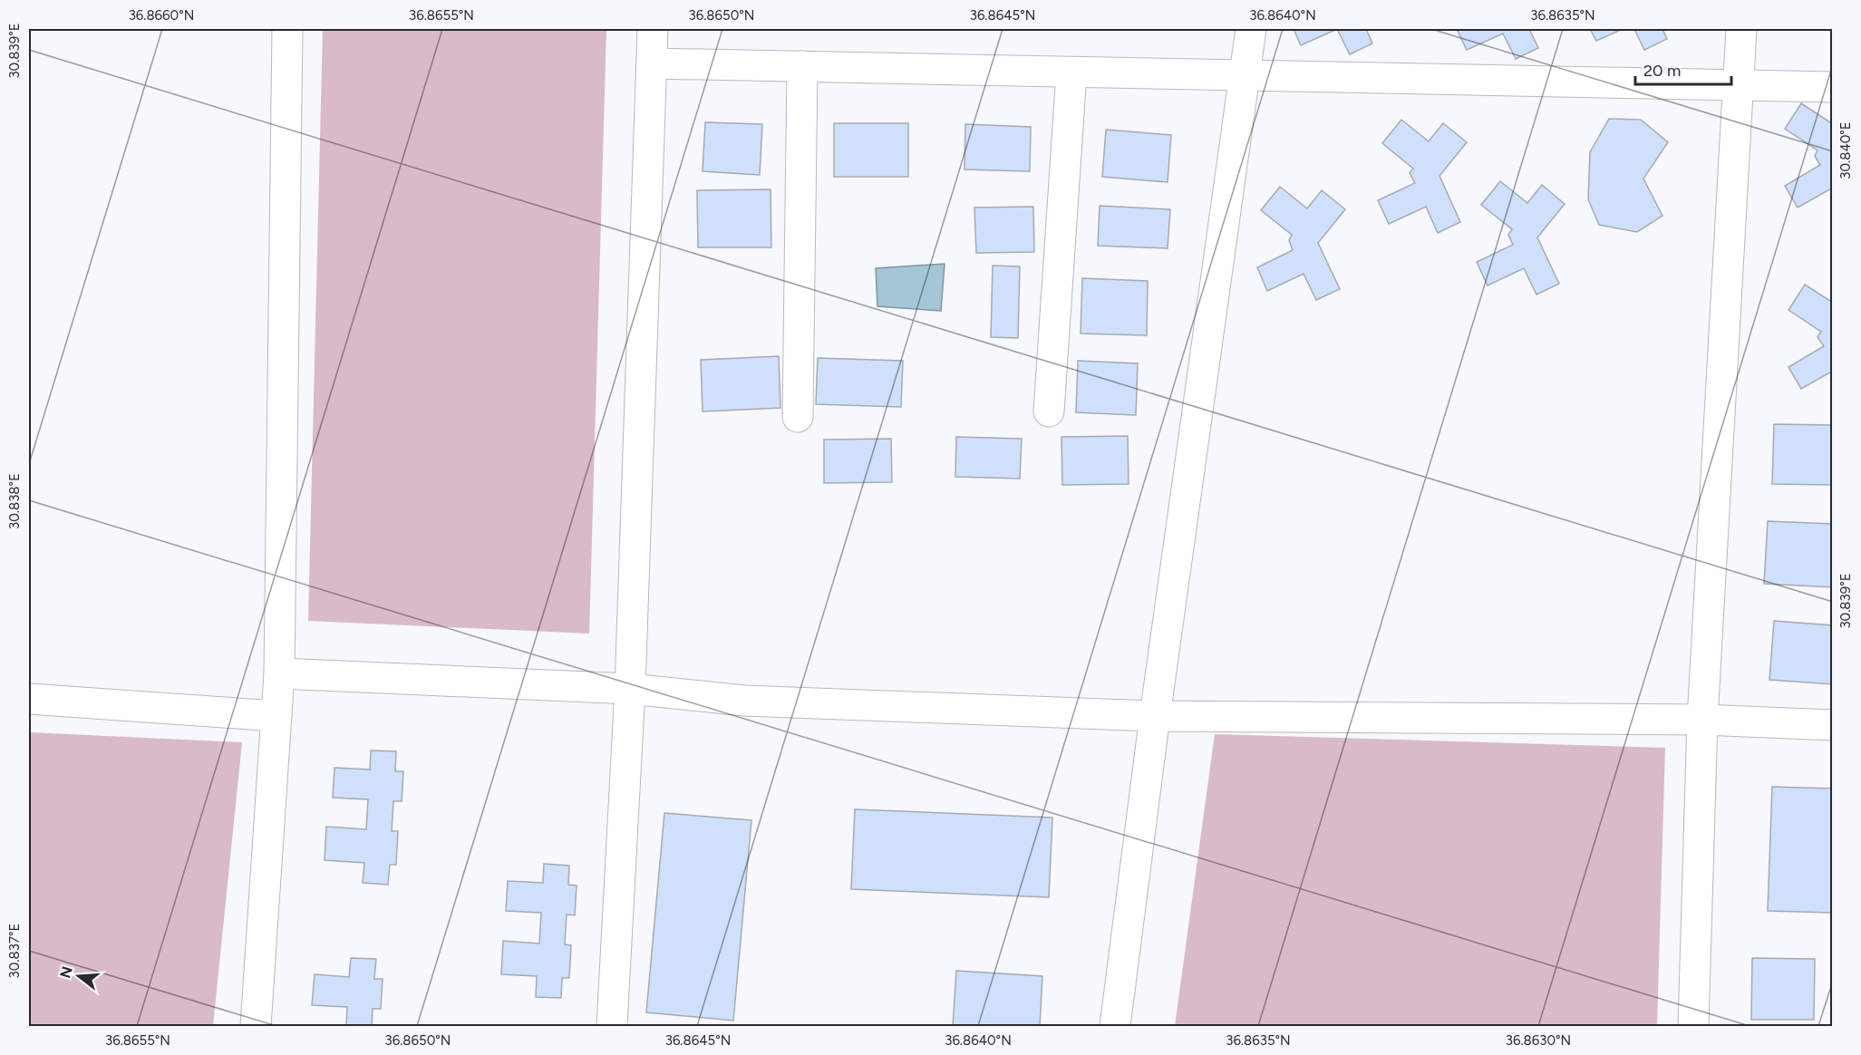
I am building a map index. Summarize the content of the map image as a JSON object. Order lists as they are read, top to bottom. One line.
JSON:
{"scale_bar":"20 m","north":"left","coordinates":["36.8660°N","36.8655°N","36.8650°N","36.8645°N","36.8640°N","36.8635°N","30.839°E","30.840°E","30.838°E","30.837°E","36.8630°N"]}
